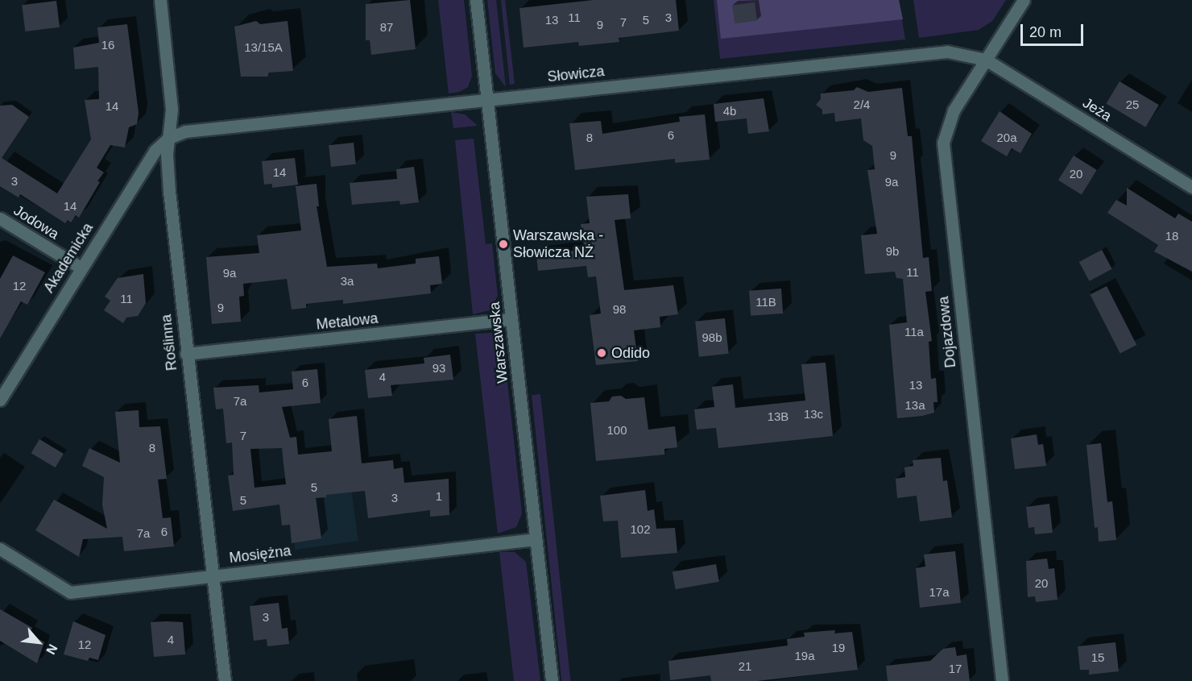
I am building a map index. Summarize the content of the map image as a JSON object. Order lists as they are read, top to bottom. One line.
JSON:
{"streets":{"street":["Słowicza","Jeża","Jodowa","Akademicka","Metalowa","Dojazdowa","Roślinna","Warszawska","Mosiężna"]},"crossings":[["Słowicza","Jeża"],["Słowicza","Akademicka"],["Słowicza","Dojazdowa"],["Słowicza","Roślinna"],["Słowicza","Warszawska"],["Jeża","Dojazdowa"],["Jodowa","Akademicka"],["Akademicka","Roślinna"],["Metalowa","Roślinna"],["Metalowa","Warszawska"],["Roślinna","Mosiężna"],["Warszawska","Mosiężna"]],"places":["Warszawska - Słowicza NŻ","Odido"],"house_numbers":["11","3","13","5","7","9","87","16","13/15A","2/4","25","14","4b","6","8","20a","9","14","20","3","9a","14","18","9b","11","9a","3a","12","11","11B","9","98","11a","98b","93","4","6","13","7a","13a","13c","13B","100","7","8","5","1","3","5","102","6","7a","20","17a","3","4","12","19","19a","15","21","17"],"scale_bar":"20 m","north":"bottom right"}
